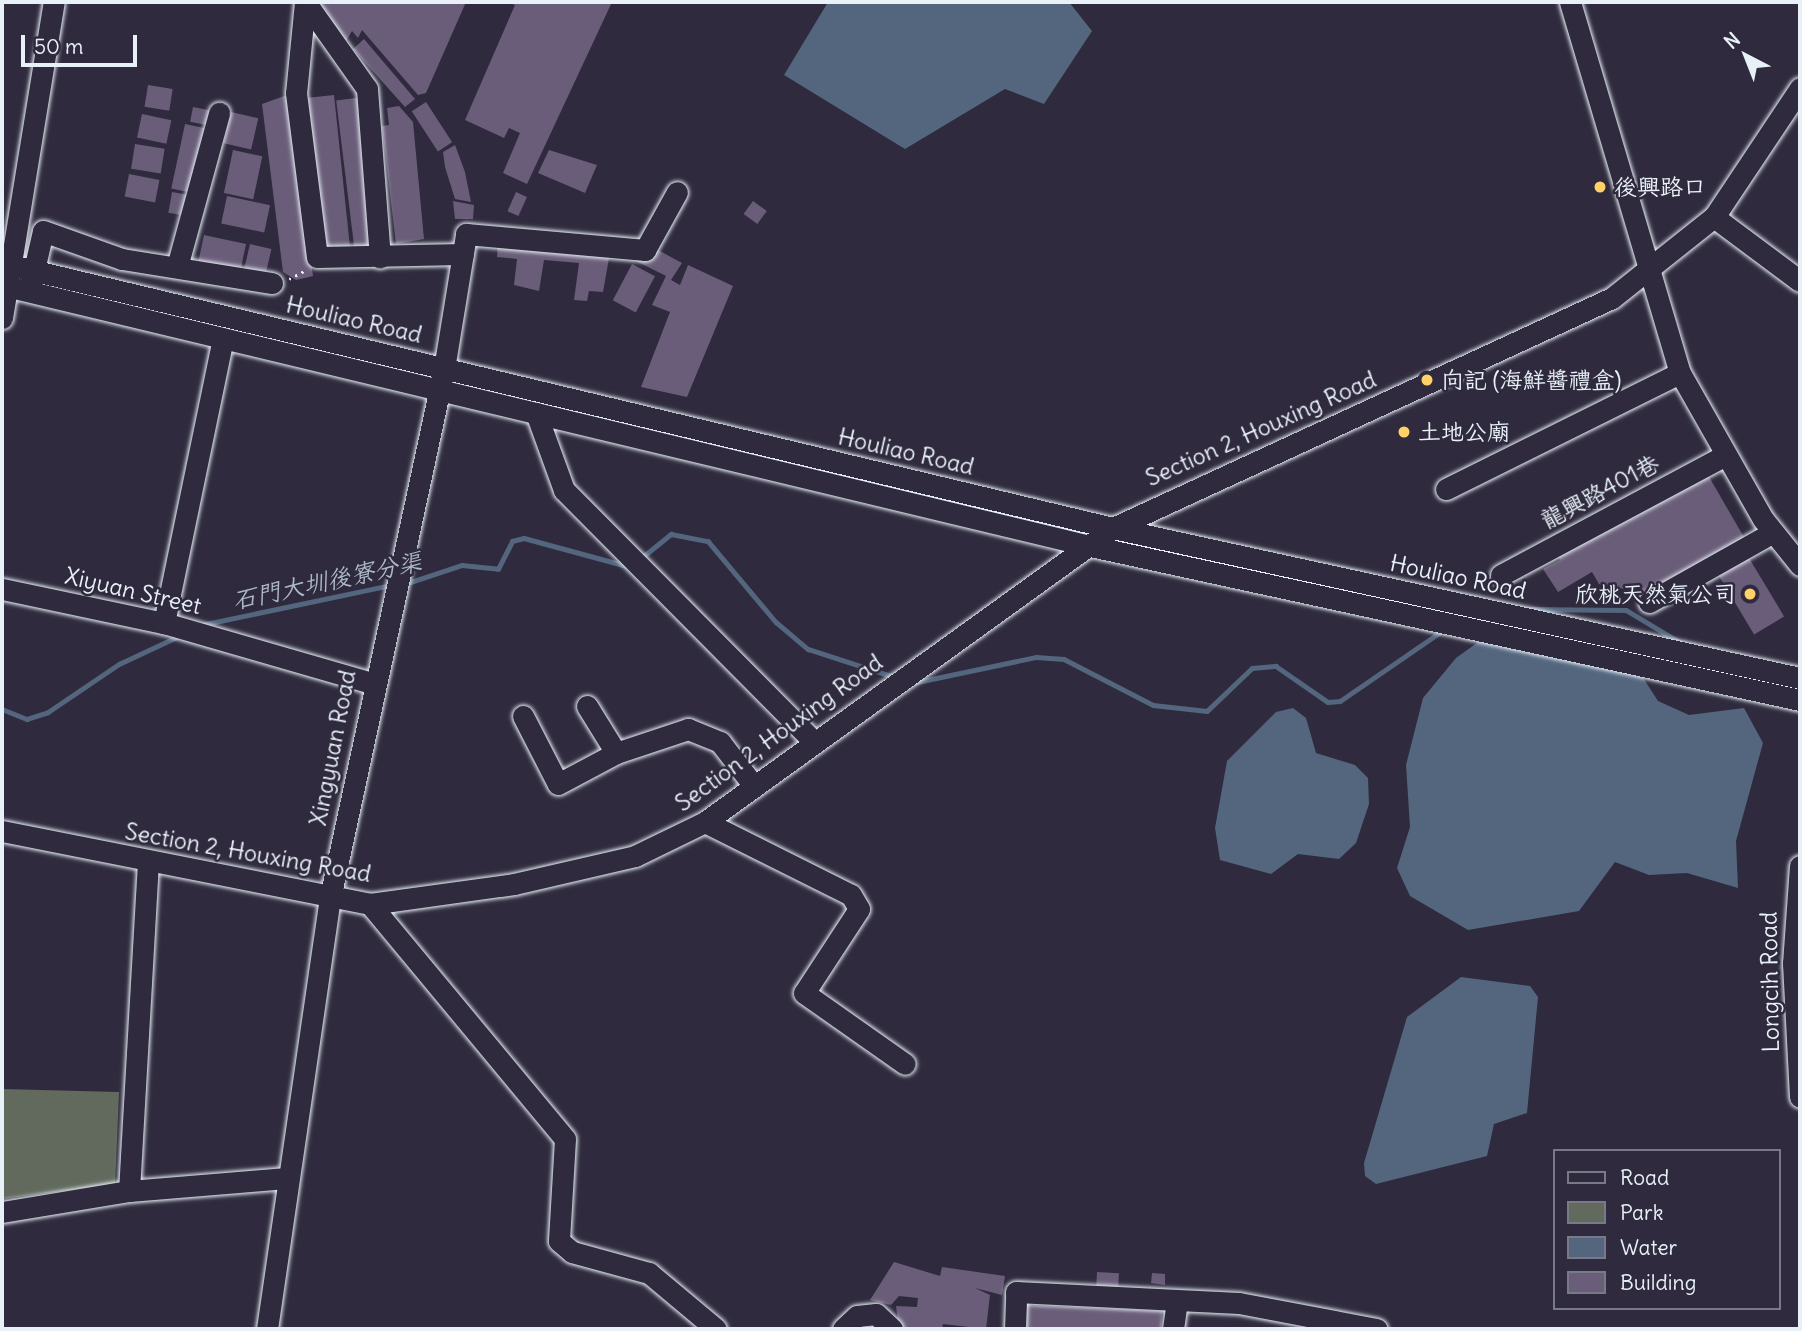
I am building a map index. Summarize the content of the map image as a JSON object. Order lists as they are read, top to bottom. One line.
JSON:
{"streets":{"street":["Houliao Road","Section 2, Houxing Road","龍興路401巷","Xiyuan Street","Xingyuan Road","Longcih Road"]},"crossings":[["Houliao Road","Section 2, Houxing Road"],["Houliao Road","Xingyuan Road"],["Section 2, Houxing Road","Xingyuan Road"],["Xiyuan Street","Xingyuan Road"]],"water":["石門大圳後寮分渠"],"places":["後興路口","向記 (海鮮醬禮盒)","土地公廟","欣桃天然氣公司"],"legend":["Road","Park","Water","Building"],"scale_bar":"50 m","north":"top left"}
